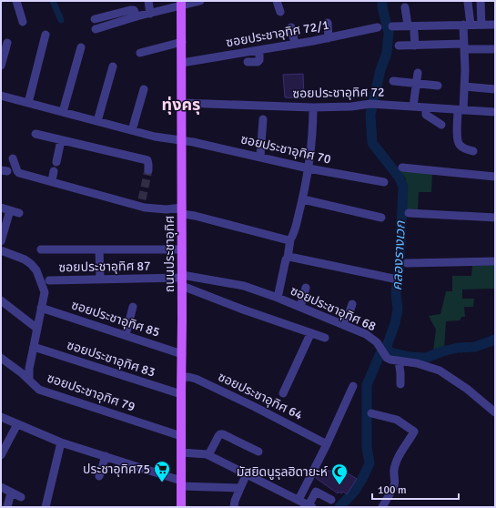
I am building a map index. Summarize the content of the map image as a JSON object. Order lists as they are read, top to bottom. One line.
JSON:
{"streets":{"main road":["ถนนประชาอุทิศ"],"street":["ซอยประชาอุทิศ 72/1","ซอยประชาอุทิศ 72","ซอยประชาอุทิศ 70","ซอยประชาอุทิศ 87","ซอยประชาอุทิศ 68","ซอยประชาอุทิศ 85","ซอยประชาอุทิศ 83","ซอยประชาอุทิศ 79","ซอยประชาอุทิศ 64"]},"crossings":[["ซอยประชาอุทิศ 72/1","ถนนประชาอุทิศ"],["ซอยประชาอุทิศ 72","ถนนประชาอุทิศ"],["ซอยประชาอุทิศ 70","ถนนประชาอุทิศ"],["ถนนประชาอุทิศ","ซอยประชาอุทิศ 87"],["ถนนประชาอุทิศ","ซอยประชาอุทิศ 68"],["ถนนประชาอุทิศ","ซอยประชาอุทิศ 85"],["ถนนประชาอุทิศ","ซอยประชาอุทิศ 83"],["ถนนประชาอุทิศ","ซอยประชาอุทิศ 79"],["ถนนประชาอุทิศ","ซอยประชาอุทิศ 64"],["ซอยประชาอุทิศ 87","ซอยประชาอุทิศ 68"]],"districts":["ทุ่งครุ"],"water":["คลองรางเวก"],"places":{"supermarket":["ประชาอุทิศ75"],"mosque":["มัสยิดนูรุลฮิดายะห์"]},"scale_bar":"100 m"}
